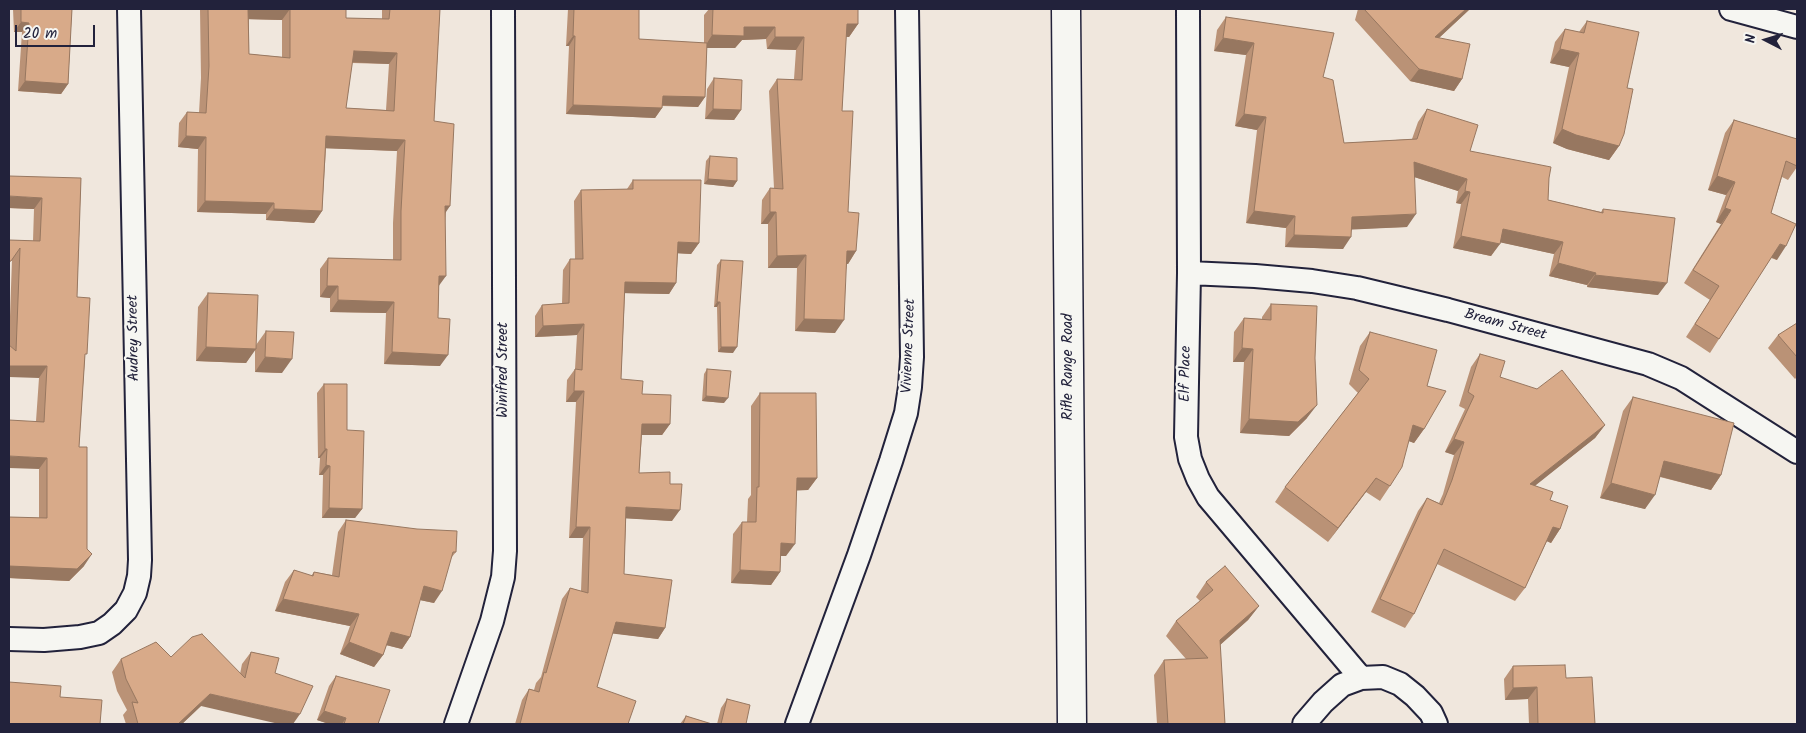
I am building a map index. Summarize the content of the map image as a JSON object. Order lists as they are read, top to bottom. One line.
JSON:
{"streets":{"main road":["Rifle Range Road"],"street":["Bream Street","Audrey Street","Vivienne Street","Winifred Street","Elf Place"]},"crossings":[["Bream Street","Elf Place"]],"scale_bar":"20 m","north":"left"}
